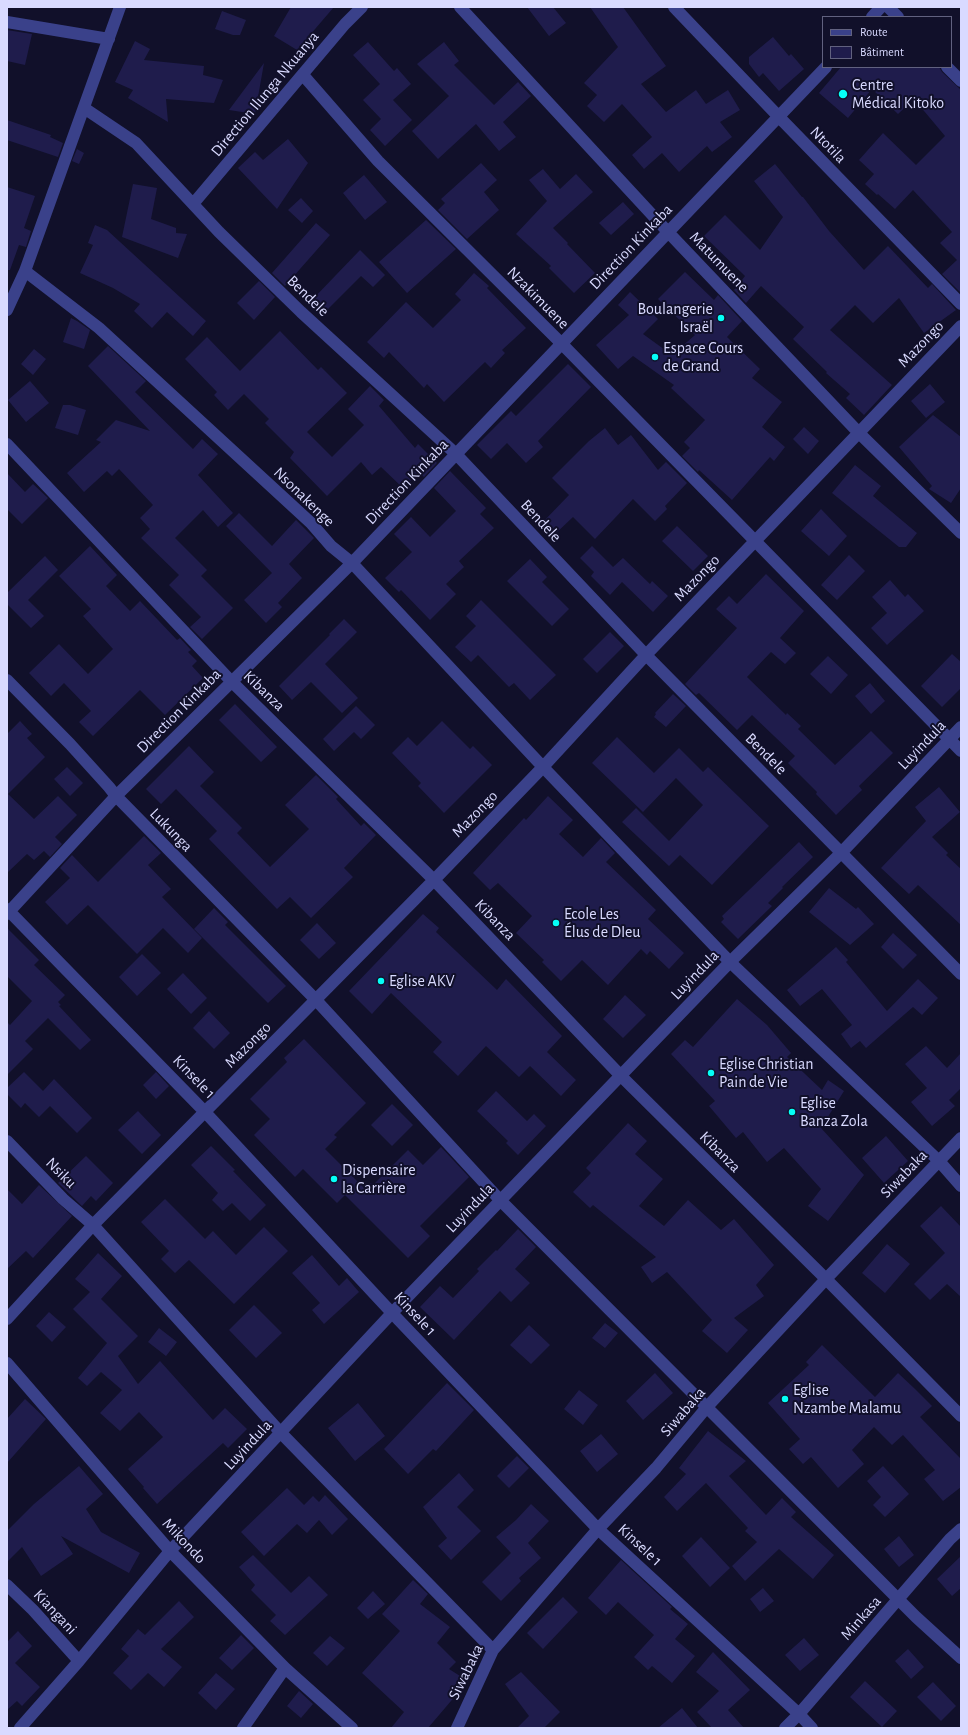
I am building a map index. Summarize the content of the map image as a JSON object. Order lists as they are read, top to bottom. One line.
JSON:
{"streets":{"street":["Direction Ilunga Nkuanya","Ntotila","Direction Kinkaba","Matumuene","Bendele","Nzakimuene","Mazongo","Nsonakenge","Kibanza","Luyindula","Lukunga","Kinsele 1","Nsiku","Siwabaka","Mikondo","Kiangani","Minkasa"]},"crossings":[["Direction Ilunga Nkuanya","Bendele"],["Direction Ilunga Nkuanya","Nzakimuene"],["Ntotila","Direction Kinkaba"],["Direction Kinkaba","Matumuene"],["Direction Kinkaba","Bendele"],["Direction Kinkaba","Nzakimuene"],["Direction Kinkaba","Nsonakenge"],["Direction Kinkaba","Kibanza"],["Direction Kinkaba","Lukunga"],["Direction Kinkaba","Kinsele 1"],["Matumuene","Mazongo"],["Bendele","Mazongo"],["Bendele","Luyindula"],["Nzakimuene","Mazongo"],["Nzakimuene","Luyindula"],["Mazongo","Nsonakenge"],["Mazongo","Kibanza"],["Mazongo","Lukunga"],["Mazongo","Kinsele 1"],["Mazongo","Nsiku"],["Nsonakenge","Luyindula"],["Nsonakenge","Siwabaka"],["Kibanza","Luyindula"],["Kibanza","Siwabaka"],["Luyindula","Lukunga"],["Luyindula","Kinsele 1"],["Luyindula","Nsiku"],["Luyindula","Mikondo"],["Luyindula","Kiangani"],["Lukunga","Siwabaka"],["Lukunga","Minkasa"],["Kinsele 1","Siwabaka"],["Kinsele 1","Minkasa"],["Nsiku","Siwabaka"]],"places":["Centre Médical Kitoko","Boulangerie Israël","Espace Cours de Grand","Ecole Les Élus de DIeu","Eglise AKV","Eglise Christian Pain de Vie","Eglise Banza Zola","Dispensaire la Carrière","Eglise Nzambe Malamu"],"legend":["Route","Bâtiment"]}
